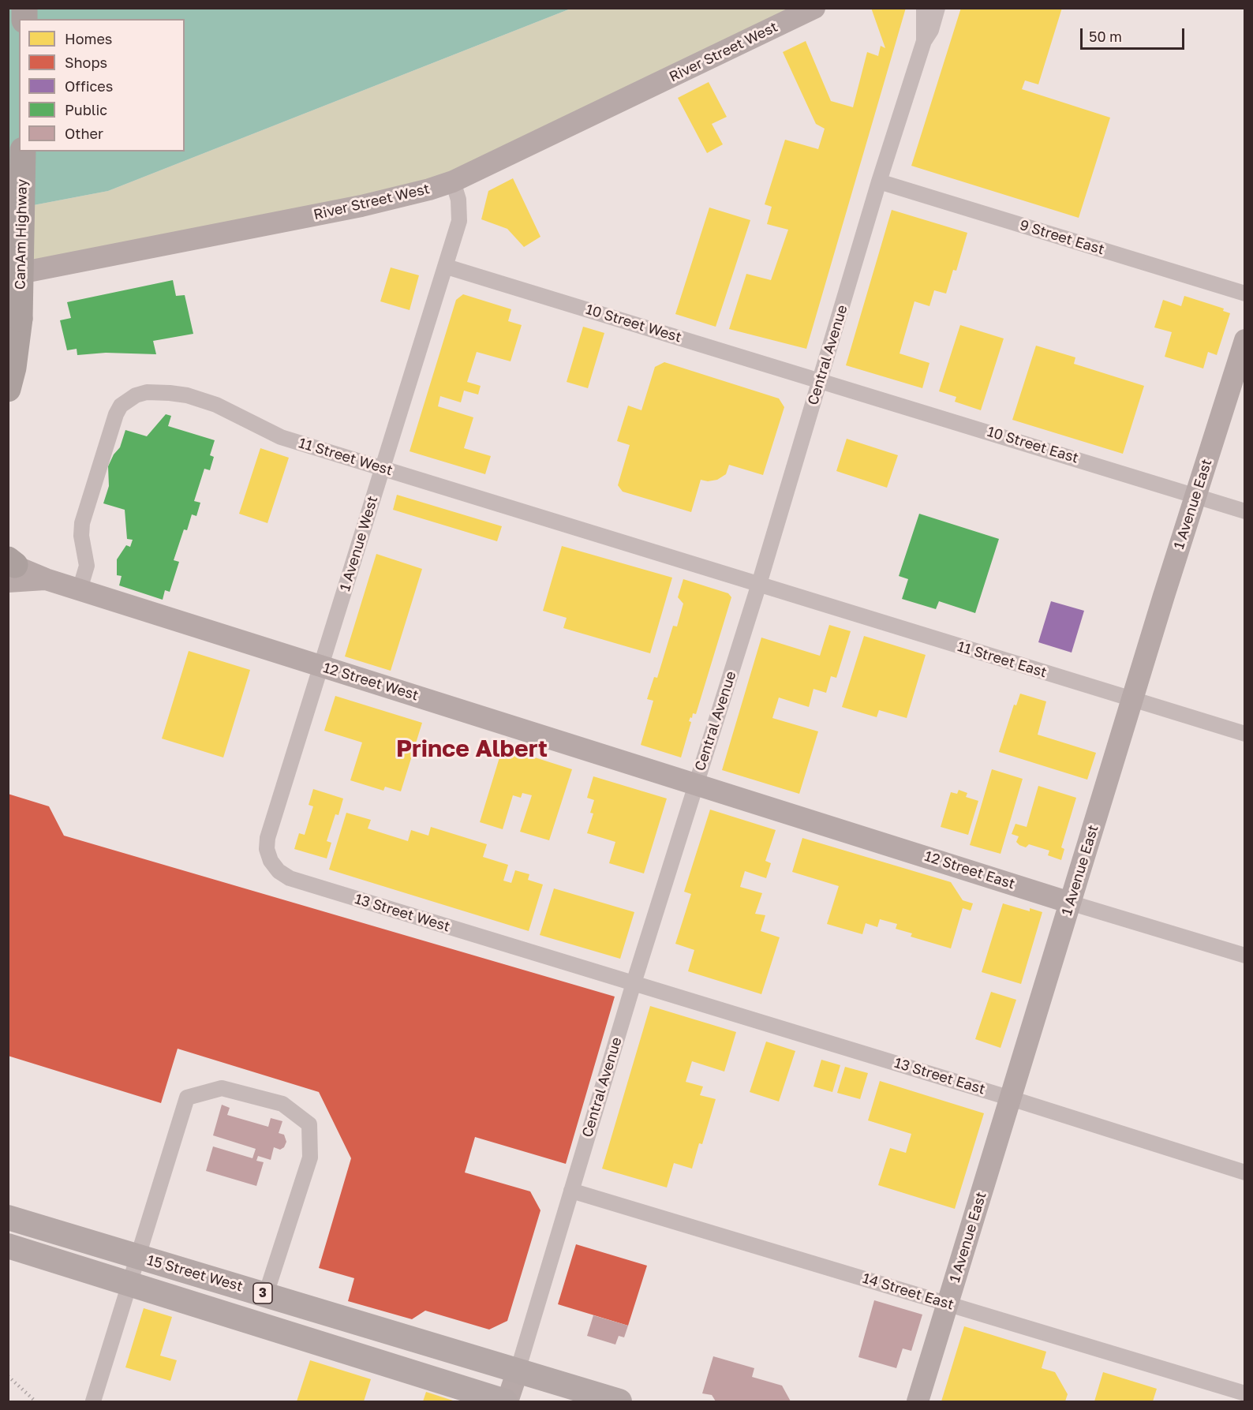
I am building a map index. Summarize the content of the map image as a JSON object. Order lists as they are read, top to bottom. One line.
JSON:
{"streets":{"highway":["CanAm Highway"],"main road":["15 Street West","3"],"street":["River Street West","9 Street East","10 Street West","Central Avenue","10 Street East","11 Street West","1 Avenue East","1 Avenue West","11 Street East","12 Street West","12 Street East","13 Street West","13 Street East","14 Street East"]},"crossings":[["River Street West","1 Avenue West"],["9 Street East","Central Avenue"],["10 Street West","Central Avenue"],["10 Street West","10 Street East"],["10 Street West","1 Avenue West"],["Central Avenue","10 Street East"],["Central Avenue","11 Street West"],["Central Avenue","11 Street East"],["Central Avenue","12 Street West"],["Central Avenue","12 Street East"],["Central Avenue","13 Street West"],["Central Avenue","13 Street East"],["Central Avenue","15 Street West"],["Central Avenue","14 Street East"],["Central Avenue","3"],["10 Street East","1 Avenue East"],["11 Street West","1 Avenue West"],["11 Street West","11 Street East"],["11 Street West","12 Street West"],["1 Avenue East","11 Street East"],["1 Avenue East","12 Street East"],["1 Avenue East","13 Street East"],["1 Avenue East","14 Street East"],["1 Avenue West","12 Street West"],["1 Avenue West","13 Street West"],["12 Street West","12 Street East"],["13 Street West","13 Street East"],["15 Street West","3"]],"districts":["Prince Albert"],"legend":["Homes","Shops","Offices","Public","Other"],"scale_bar":"50 m"}
